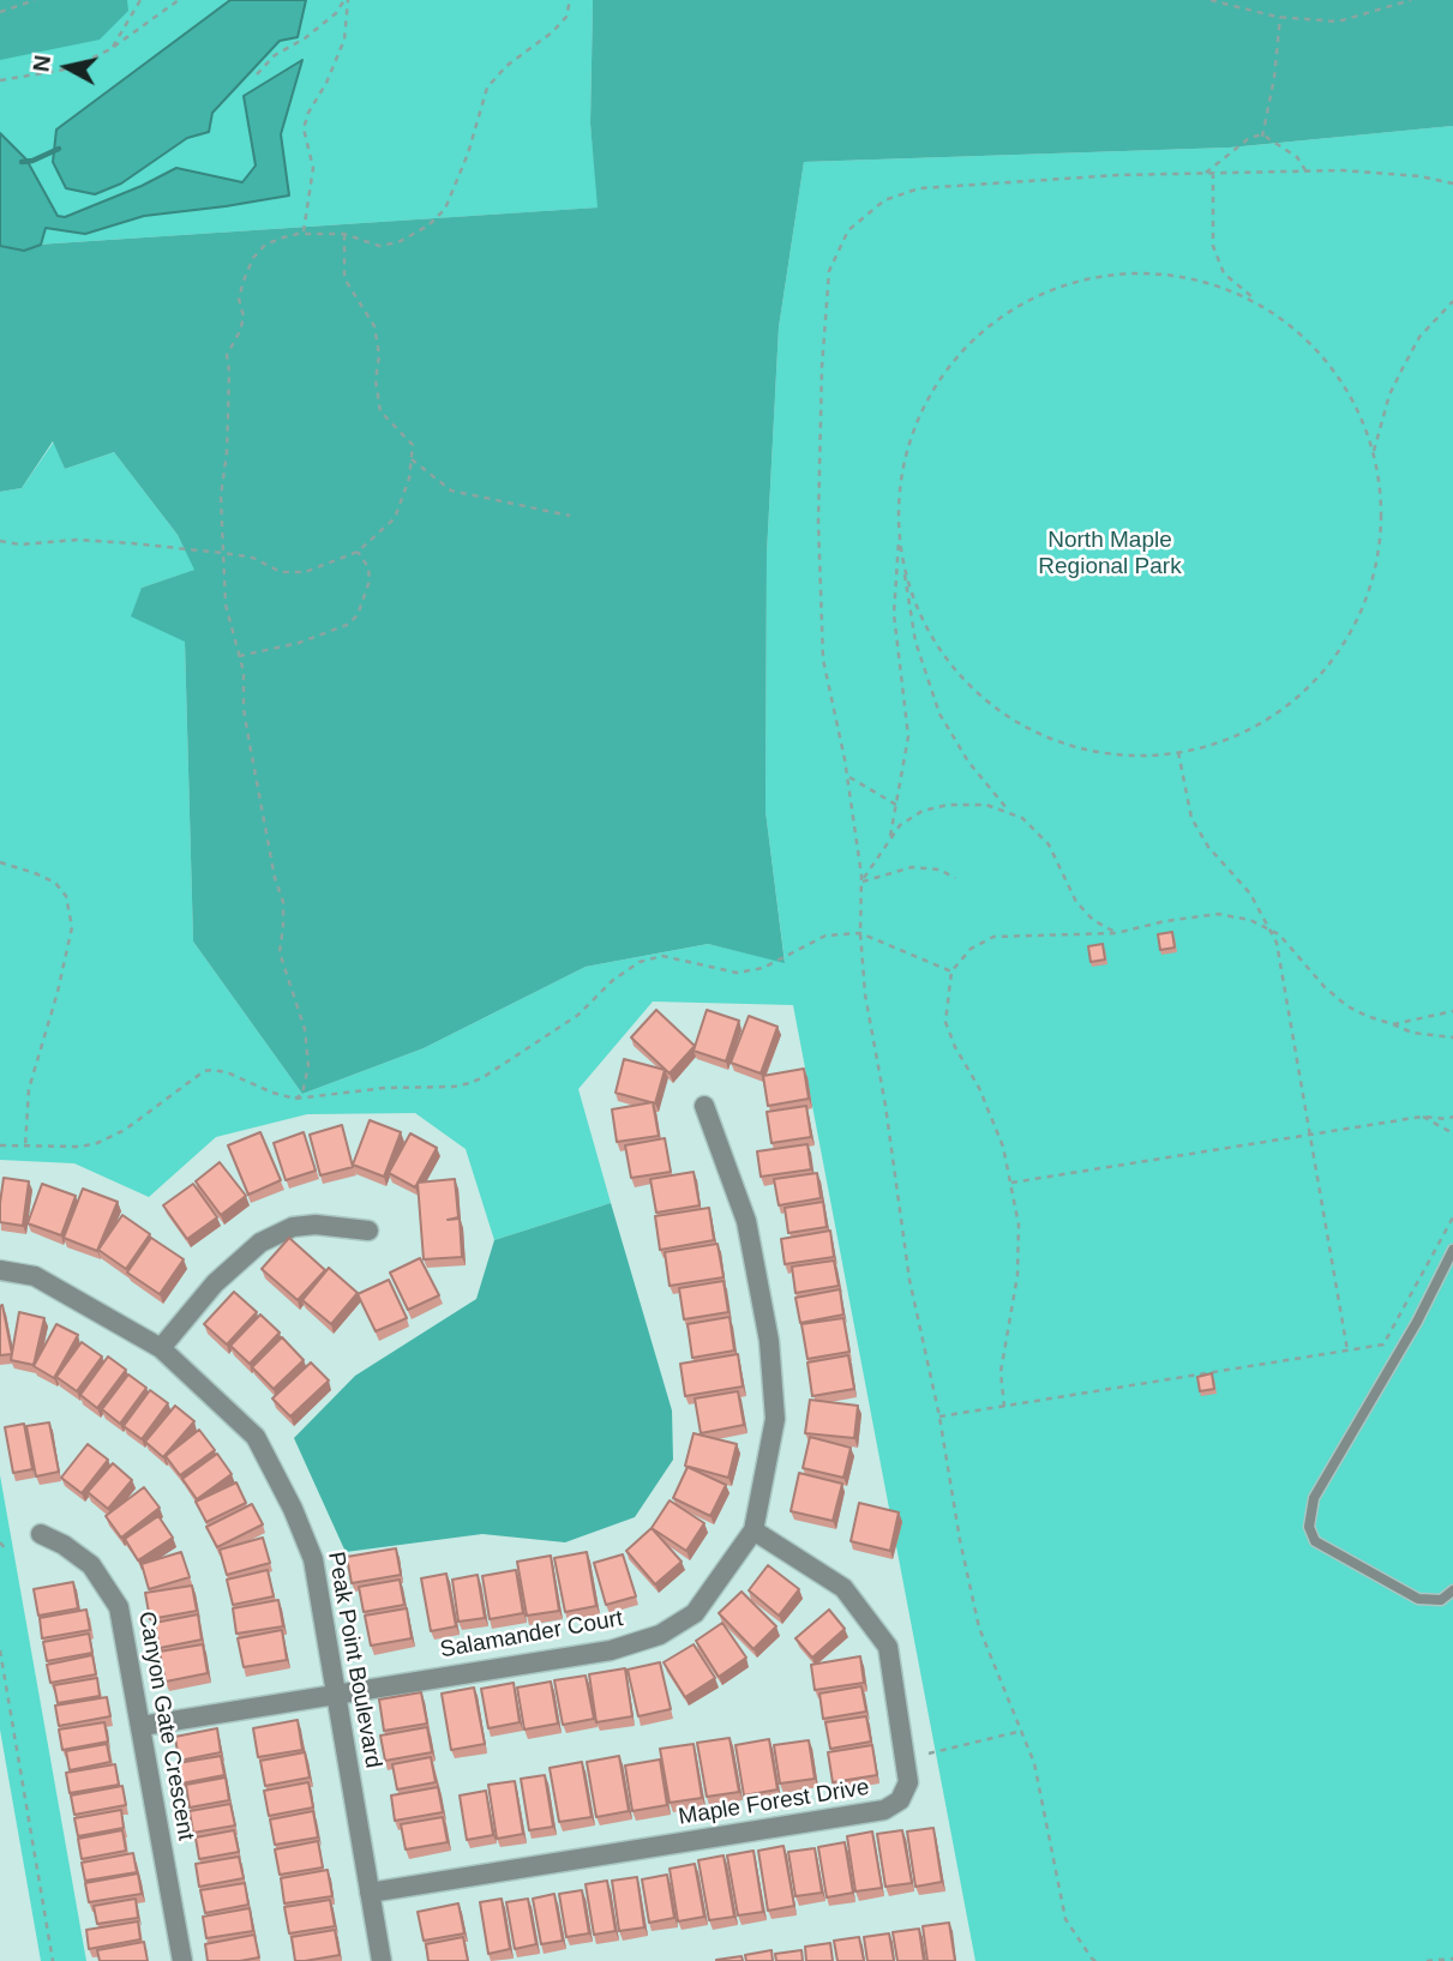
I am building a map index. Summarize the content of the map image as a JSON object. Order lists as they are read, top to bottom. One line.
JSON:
{"streets":{"street":["Salamander Court","Peak Point Boulevard","Canyon Gate Crescent","Maple Forest Drive"]},"crossings":[["Salamander Court","Peak Point Boulevard"],["Salamander Court","Canyon Gate Crescent"],["Salamander Court","Maple Forest Drive"],["Peak Point Boulevard","Maple Forest Drive"]],"parks":["North Maple Regional Park"],"north":"left"}
